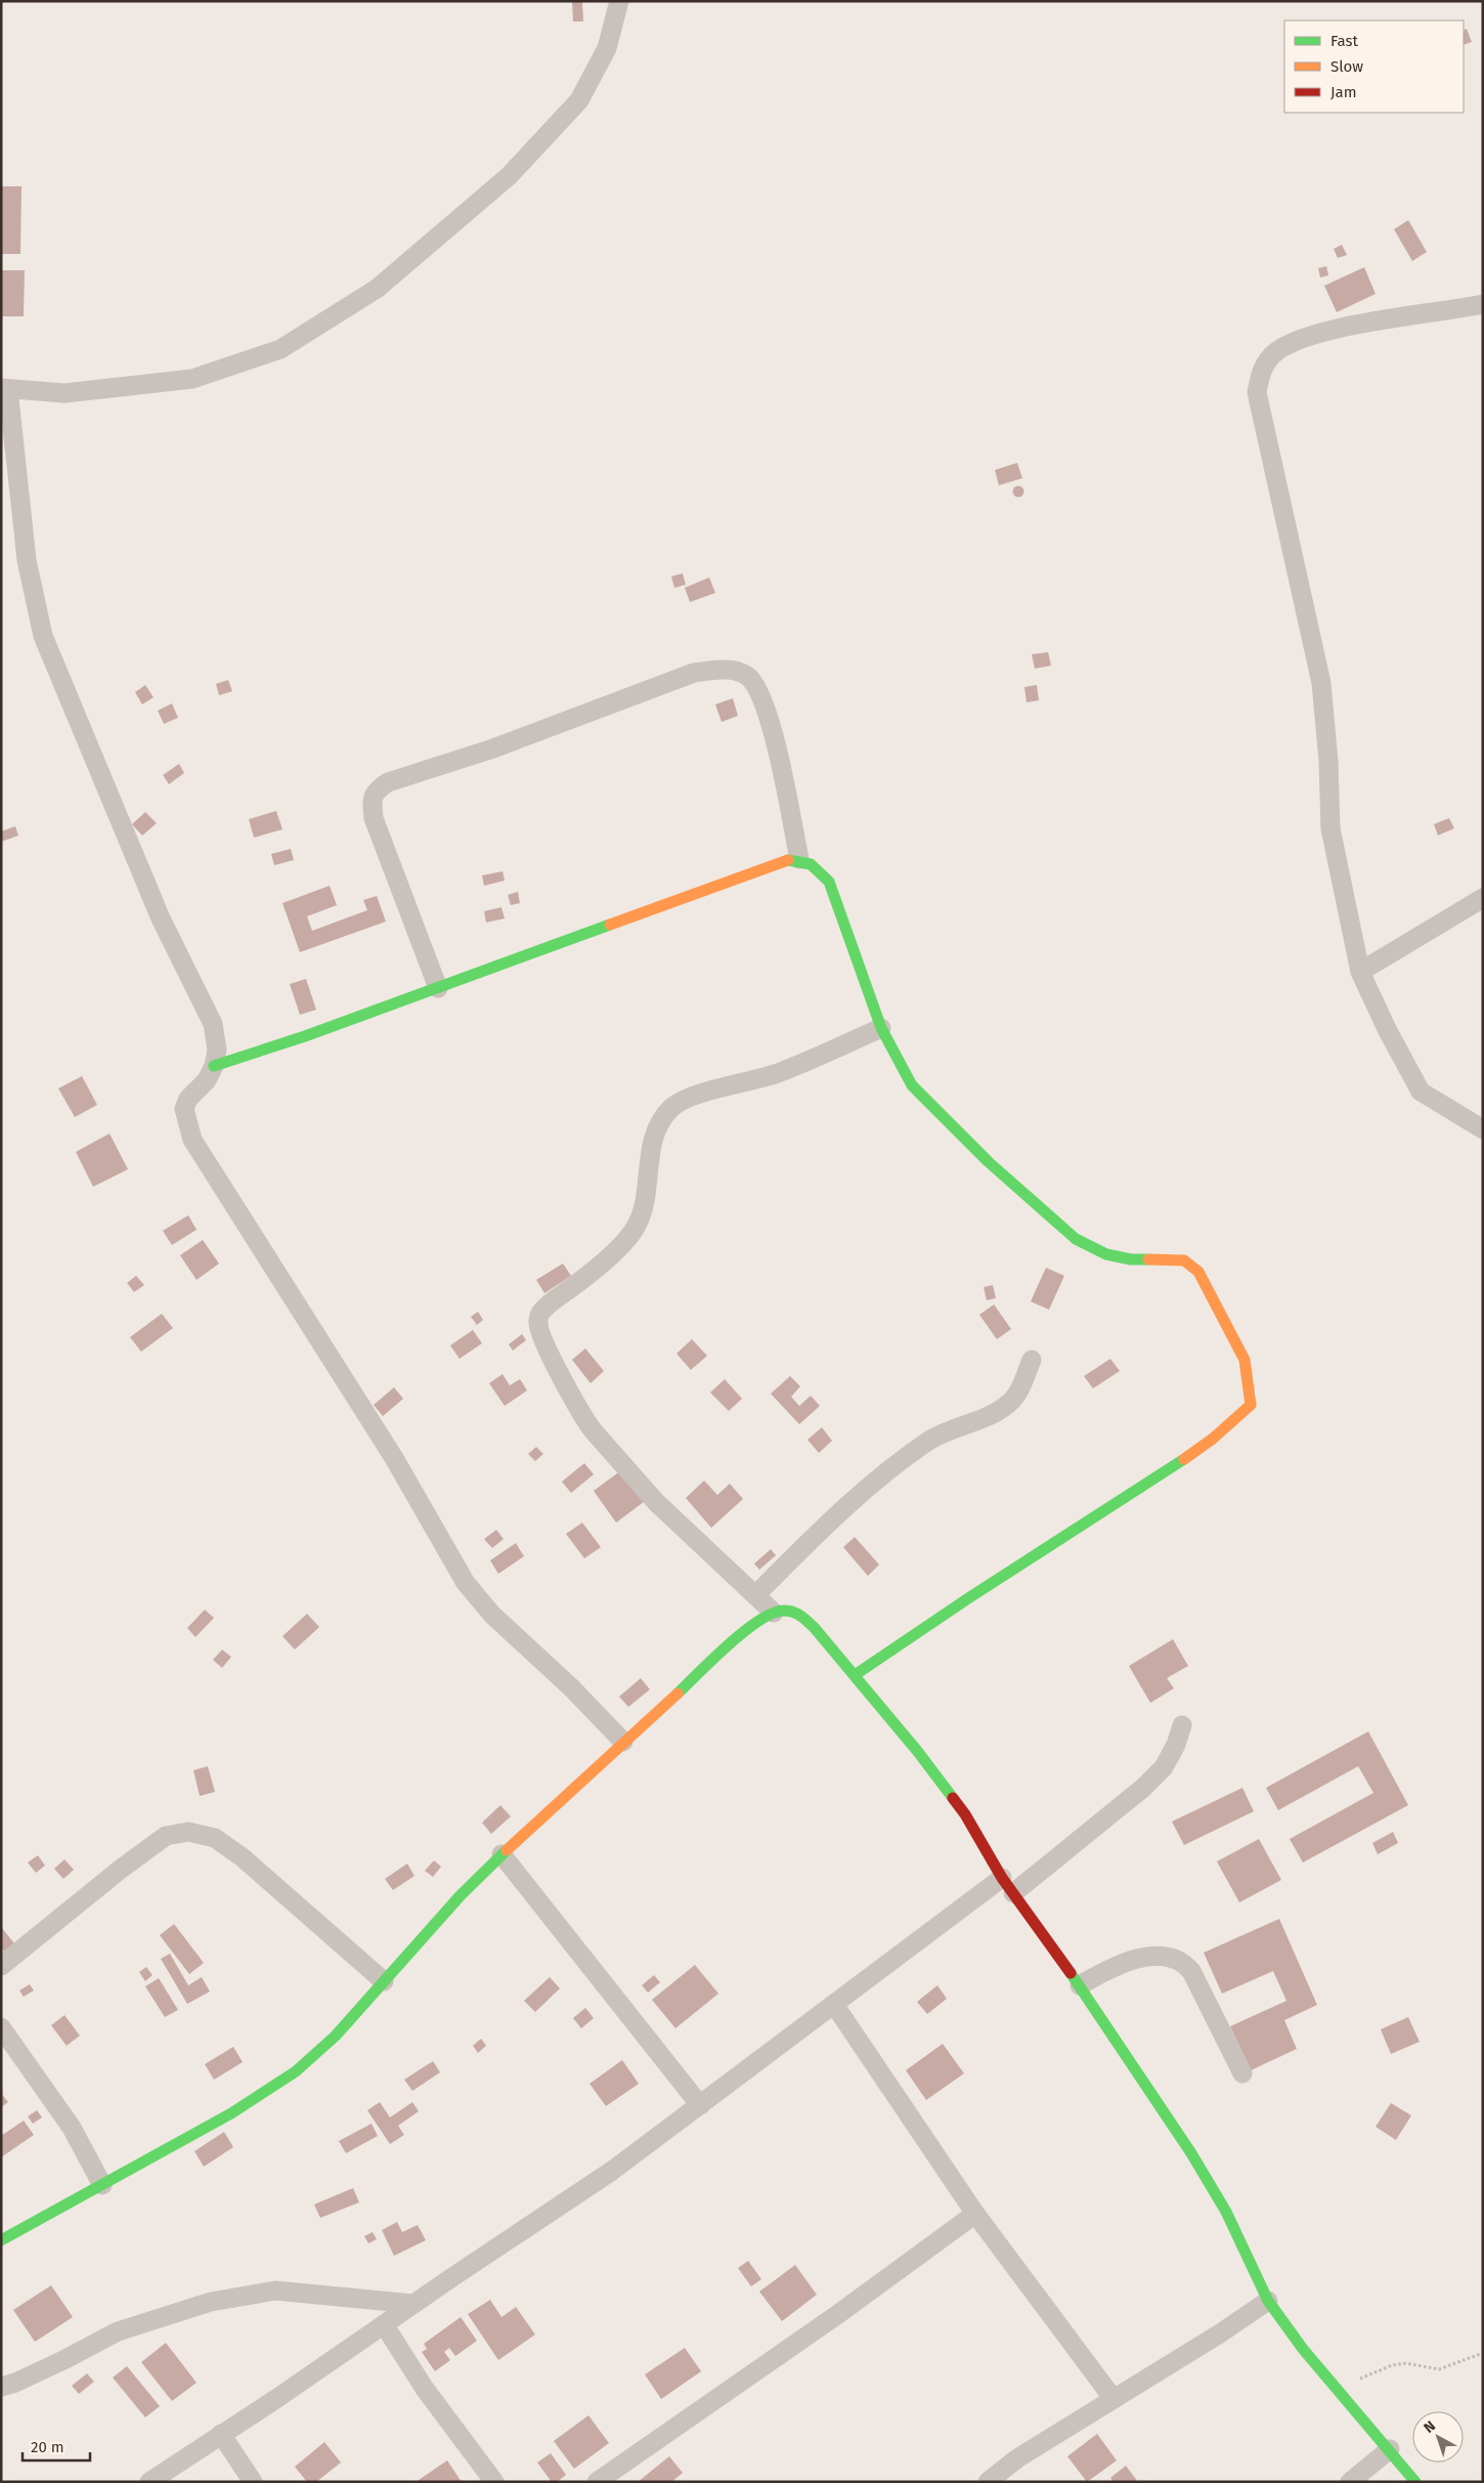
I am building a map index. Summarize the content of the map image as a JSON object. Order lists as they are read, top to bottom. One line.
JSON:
{"legend":["Fast","Slow","Jam"],"scale_bar":"20 m","north":"top left"}
